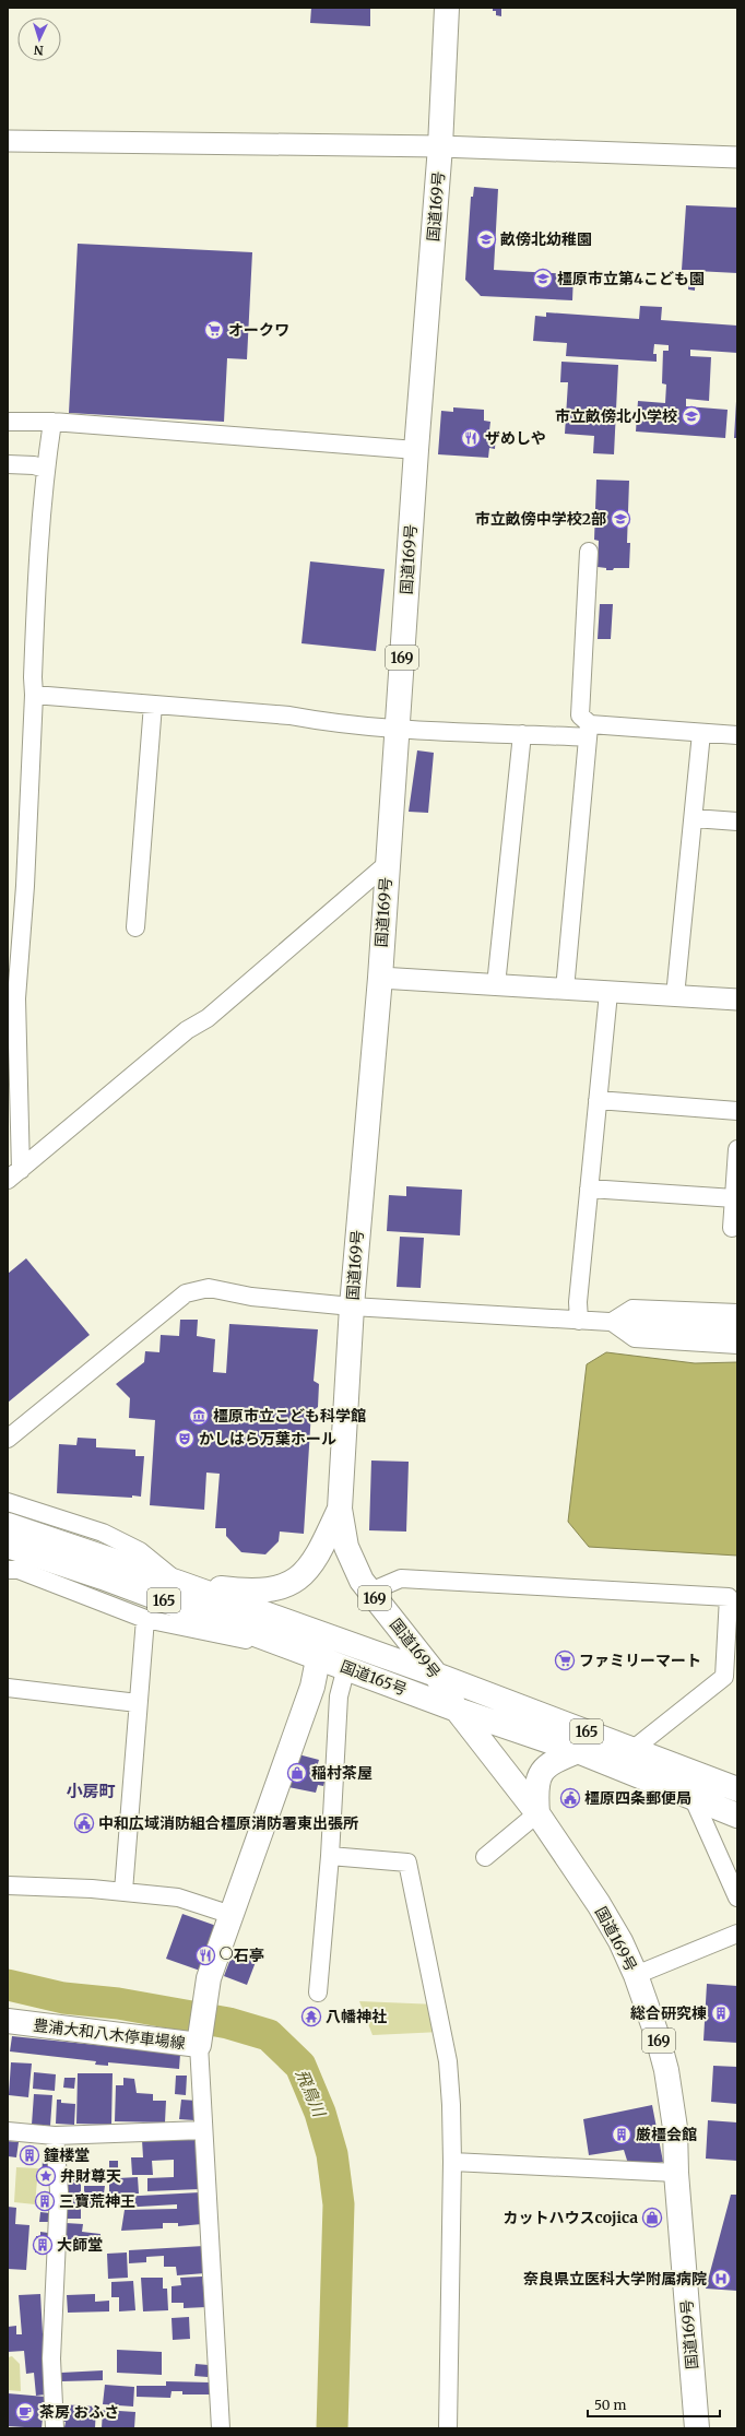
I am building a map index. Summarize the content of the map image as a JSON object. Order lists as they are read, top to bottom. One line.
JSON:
{"streets":{"main road":["国道169号","169","165","国道165号","豊浦大和八木停車場線"]},"crossings":[["国道169号","165"],["国道169号","国道165号"],["165","国道165号"],["国道165号","豊浦大和八木停車場線"]],"districts":["小房町"],"water":["飛鳥川"],"places":{"school or university":["畝傍北幼稚園","橿原市立第4こども園","市立畝傍北小学校","市立畝傍中学校2部"],"supermarket":["オークワ","ファミリーマート"],"restaurant":["ザめしや","○石亭"],"museum":["橿原市立こども科学館"],"theatre":["かしはら万葉ホール"],"shop":["稲村茶屋","カットハウスcojica"],"public building":["橿原四条郵便局","中和広域消防組合橿原消防署東出張所"],"building":["総合研究棟","厳橿会館","鐘楼堂","三寶荒神王","大師堂"],"temple":["八幡神社"],"place":["弁財尊天"],"hospital":["奈良県立医科大学附属病院"],"cafe":["茶房 おふさ"]},"scale_bar":"50 m","north":"bottom"}
